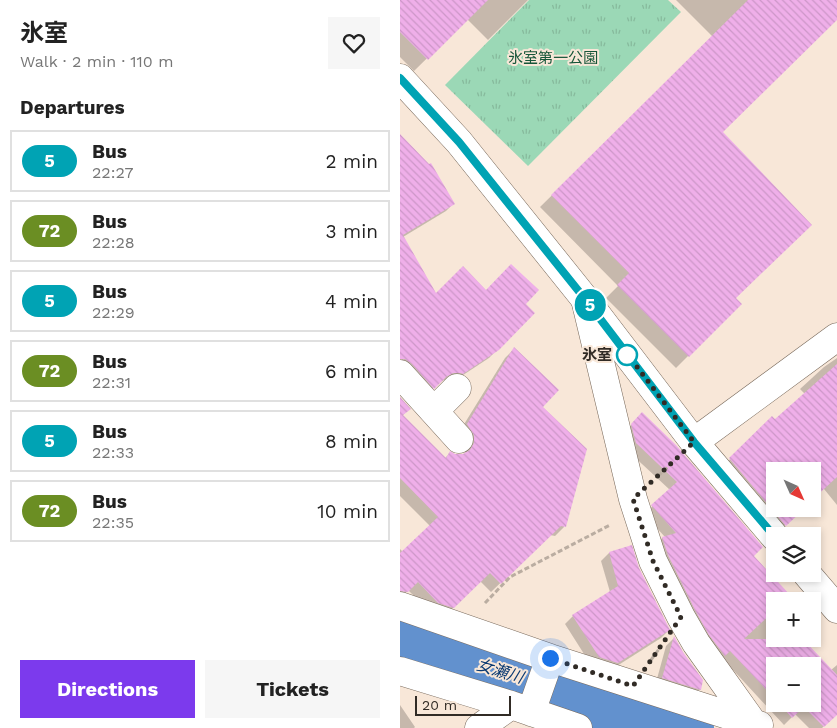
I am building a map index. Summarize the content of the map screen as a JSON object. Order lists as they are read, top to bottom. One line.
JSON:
{"water":["女瀬川"],"parks":["氷室第一公園"],"places":["氷室"],"lines":["bus line 5"],"scale_bar":"20 m","north":"bottom right","page":{"heading":[["氷室","Walk · 2 min · 110 m"],"Departures"],"on_map":"5","list":[{"mark":"5","name":"Bus","note":"22:27","value":"2 min"},{"mark":"72","name":"Bus","note":"22:28","value":"3 min"},{"mark":"5","name":"Bus","note":"22:29","value":"4 min"},{"mark":"72","name":"Bus","note":"22:31","value":"6 min"},{"mark":"5","name":"Bus","note":"22:33","value":"8 min"},{"mark":"72","name":"Bus","note":"22:35","value":"10 min"}],"map_buttons":["+","−"],"buttons":["Directions","Tickets"],"scale":"20 m"}}
